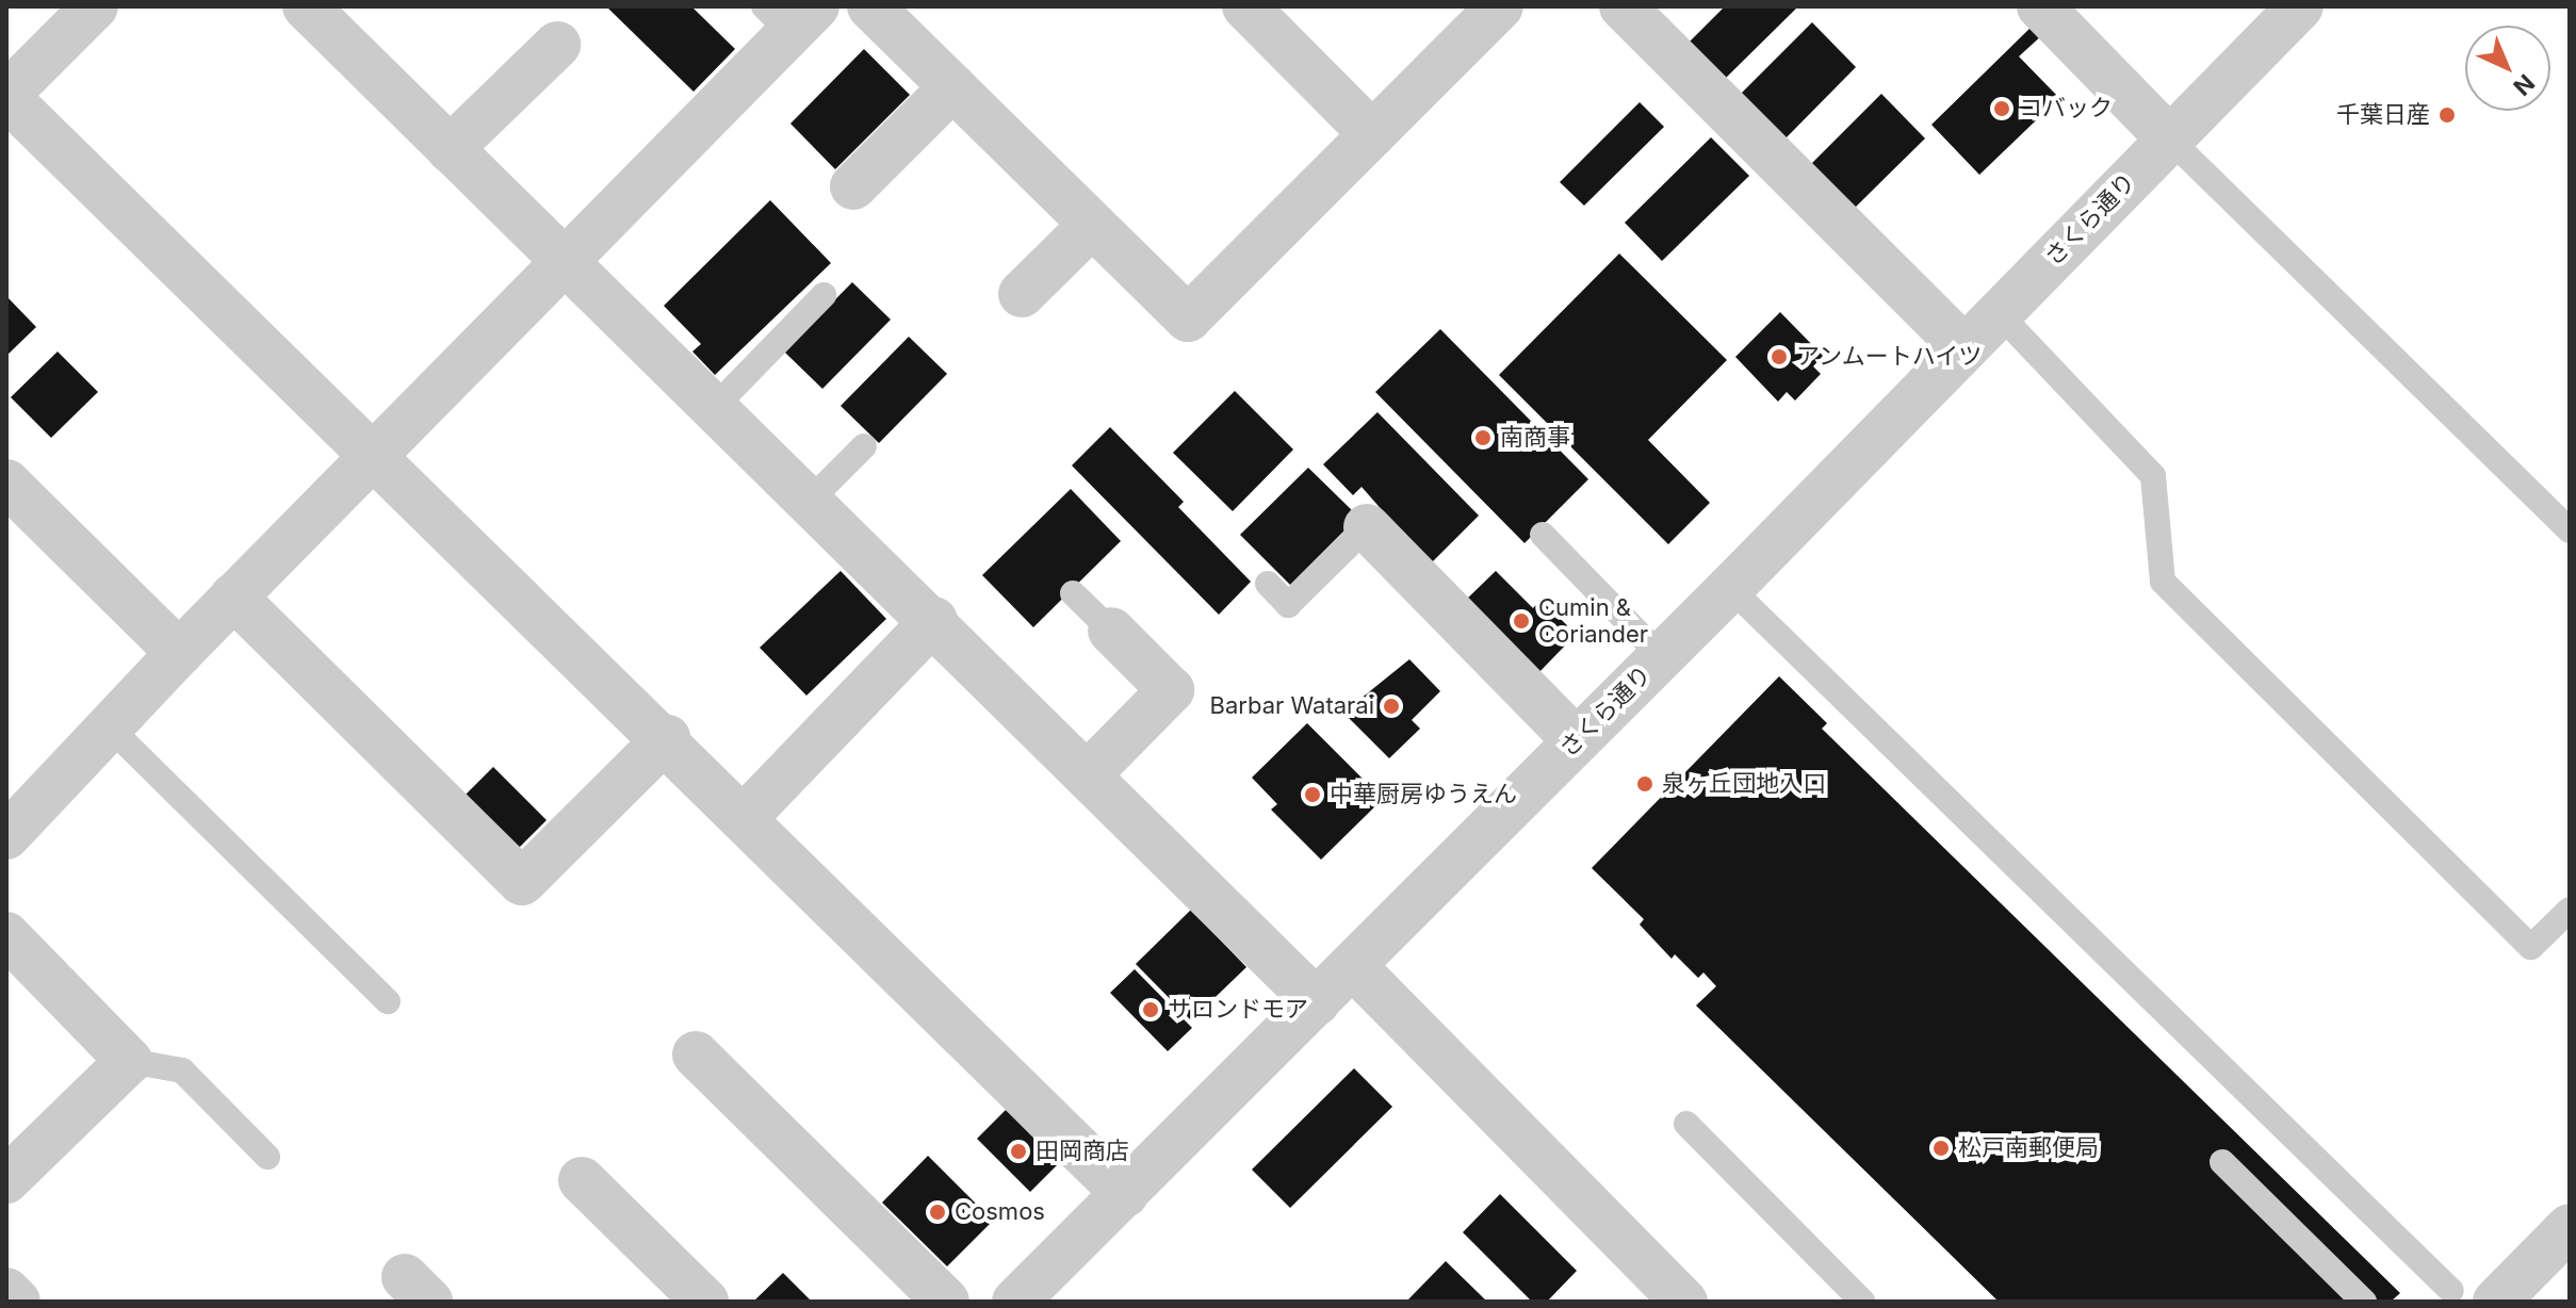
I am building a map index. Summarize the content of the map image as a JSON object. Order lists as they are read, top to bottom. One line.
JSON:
{"streets":{"street":["さくら通り"]},"places":["コバック","千葉日産","アンムートハイツ","南商事","Cumin & Coriander","Barbar Watarai","泉ヶ丘団地入口","中華厨房ゆうえん","サロンドモア","松戸南郵便局","田岡商店","Cosmos"],"north":"bottom right"}
